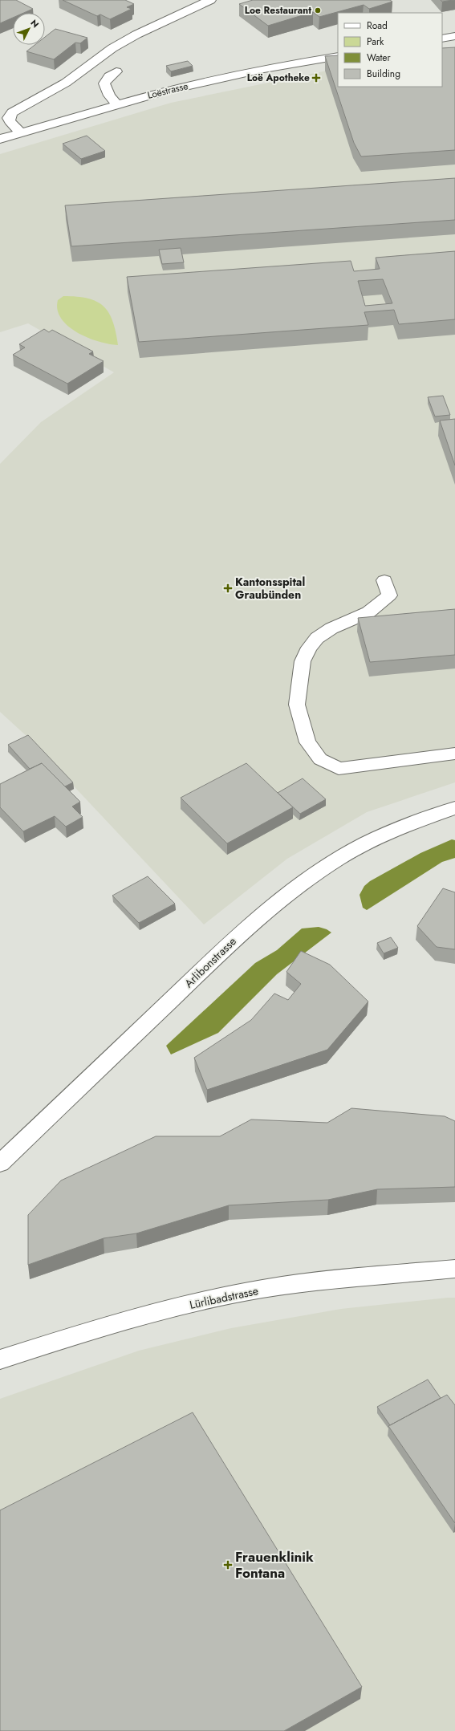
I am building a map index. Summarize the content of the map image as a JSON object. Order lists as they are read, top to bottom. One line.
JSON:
{"streets":{"street":["Loëstrasse","Arlibonstrasse","Lürlibadstrasse"]},"places":{"other":["Loe Restaurant"],"health":["Loë Apotheke","Kantonsspital Graubünden","Frauenklinik Fontana"]},"legend":["Road","Park","Water","Building"],"north":"top right"}
